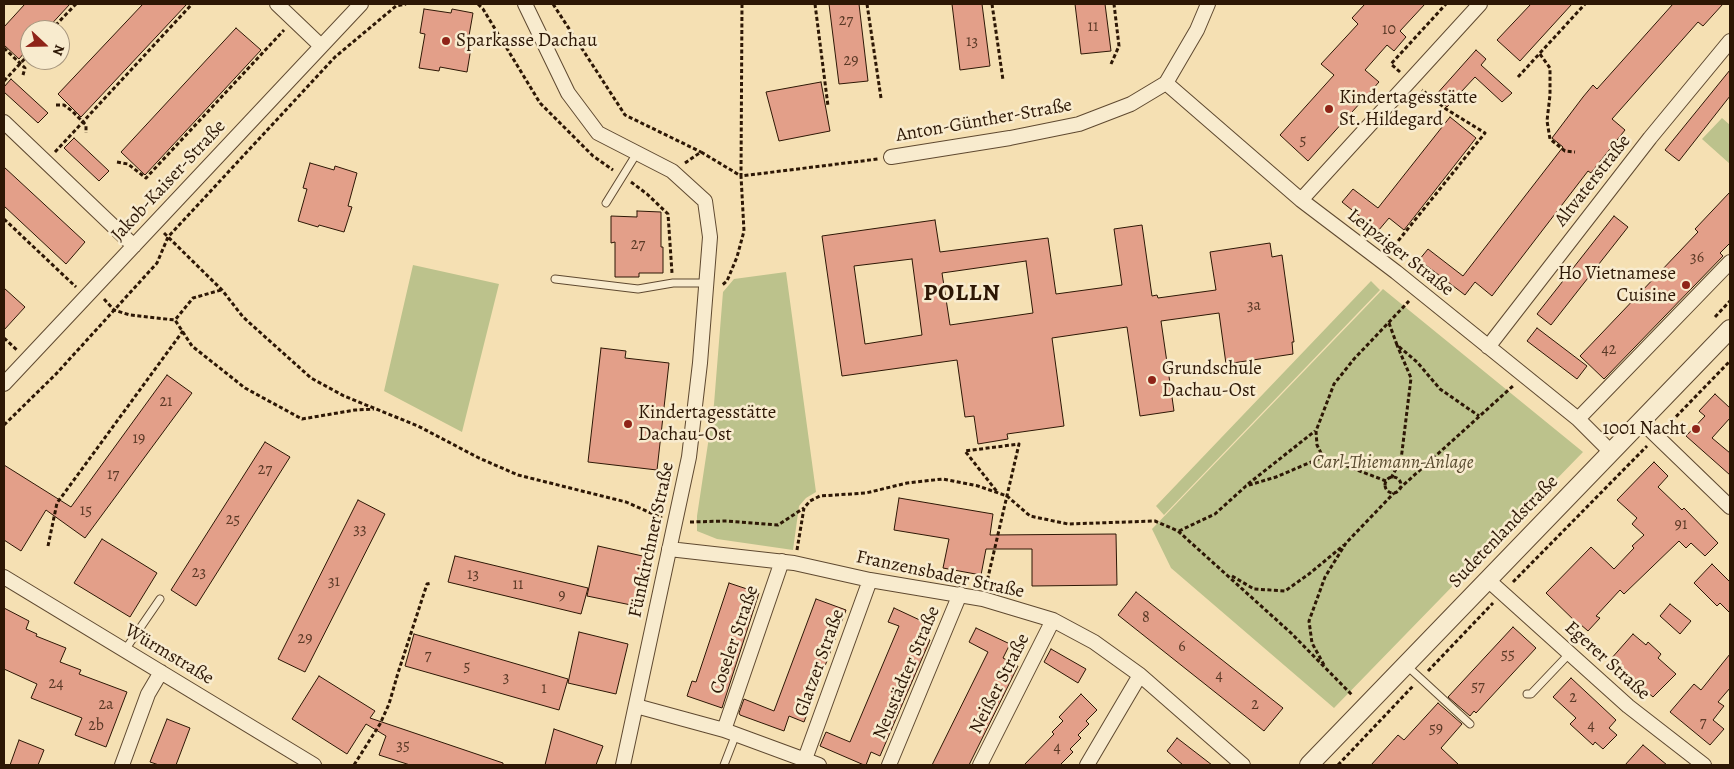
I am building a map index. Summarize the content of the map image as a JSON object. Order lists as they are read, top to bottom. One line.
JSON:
{"streets":{"street":["Anton-Günther-Straße","Jakob-Kaiser-Straße","Altvaterstraße","Leipziger Straße","Sudetenlandstraße","Fünfkirchner Straße","Franzensbader Straße","Coseler Straße","Würmstraße","Egerer Straße","Glatzer Straße","Neustädter Straße","Neißer Straße"]},"crossings":[["Anton-Günther-Straße","Leipziger Straße"],["Altvaterstraße","Leipziger Straße"],["Leipziger Straße","Sudetenlandstraße"],["Sudetenlandstraße","Egerer Straße"],["Fünfkirchner Straße","Franzensbader Straße"],["Franzensbader Straße","Coseler Straße"],["Franzensbader Straße","Glatzer Straße"],["Franzensbader Straße","Neustädter Straße"],["Franzensbader Straße","Neißer Straße"]],"districts":["POLLN"],"parks":["Carl-Thiemann-Anlage"],"places":["Sparkasse Dachau","Kindertagesstätte St. Hildegard","Ho Vietnamese Cuisine","Grundschule Dachau-Ost","Kindertagesstätte Dachau-Ost","1001 Nacht"],"house_numbers":["27","11","10","13","29","5","27","36","3a","42","21","19","27","17","15","25","91","33","23","13","31","11","9","8","29","6","55","7","5","4","3","24","57","1","2","2a","2","7","2b","4","59","35","4"],"north":"right"}
